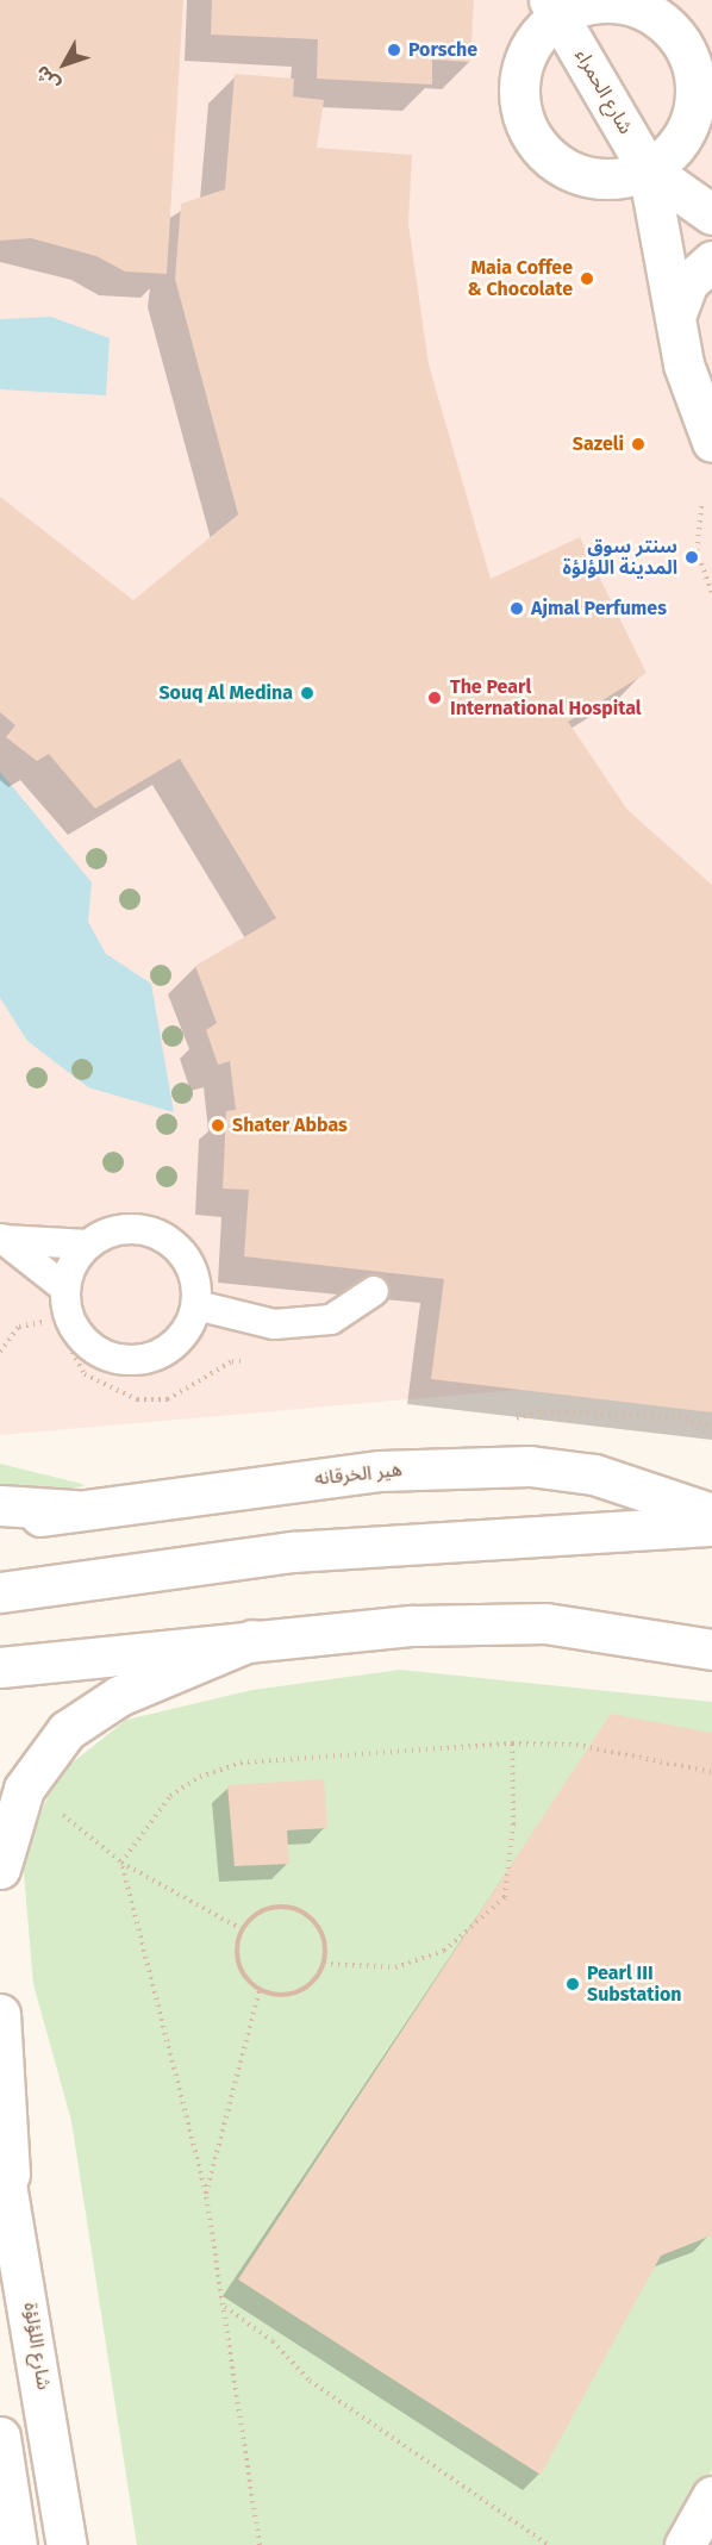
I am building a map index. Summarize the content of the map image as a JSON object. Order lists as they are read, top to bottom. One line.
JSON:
{"streets":{"street":["شارع الحمراء","هير الخرقانه","شارع اللؤلؤة"]},"places":["Porsche","Maia Coffee & Chocolate","Sazeli","سنتر سوق المدينة اللؤلؤة","Ajmal Perfumes","Souq Al Medina","The Pearl International Hospital","Shater Abbas","Pearl III Substation"],"north":"bottom left"}
